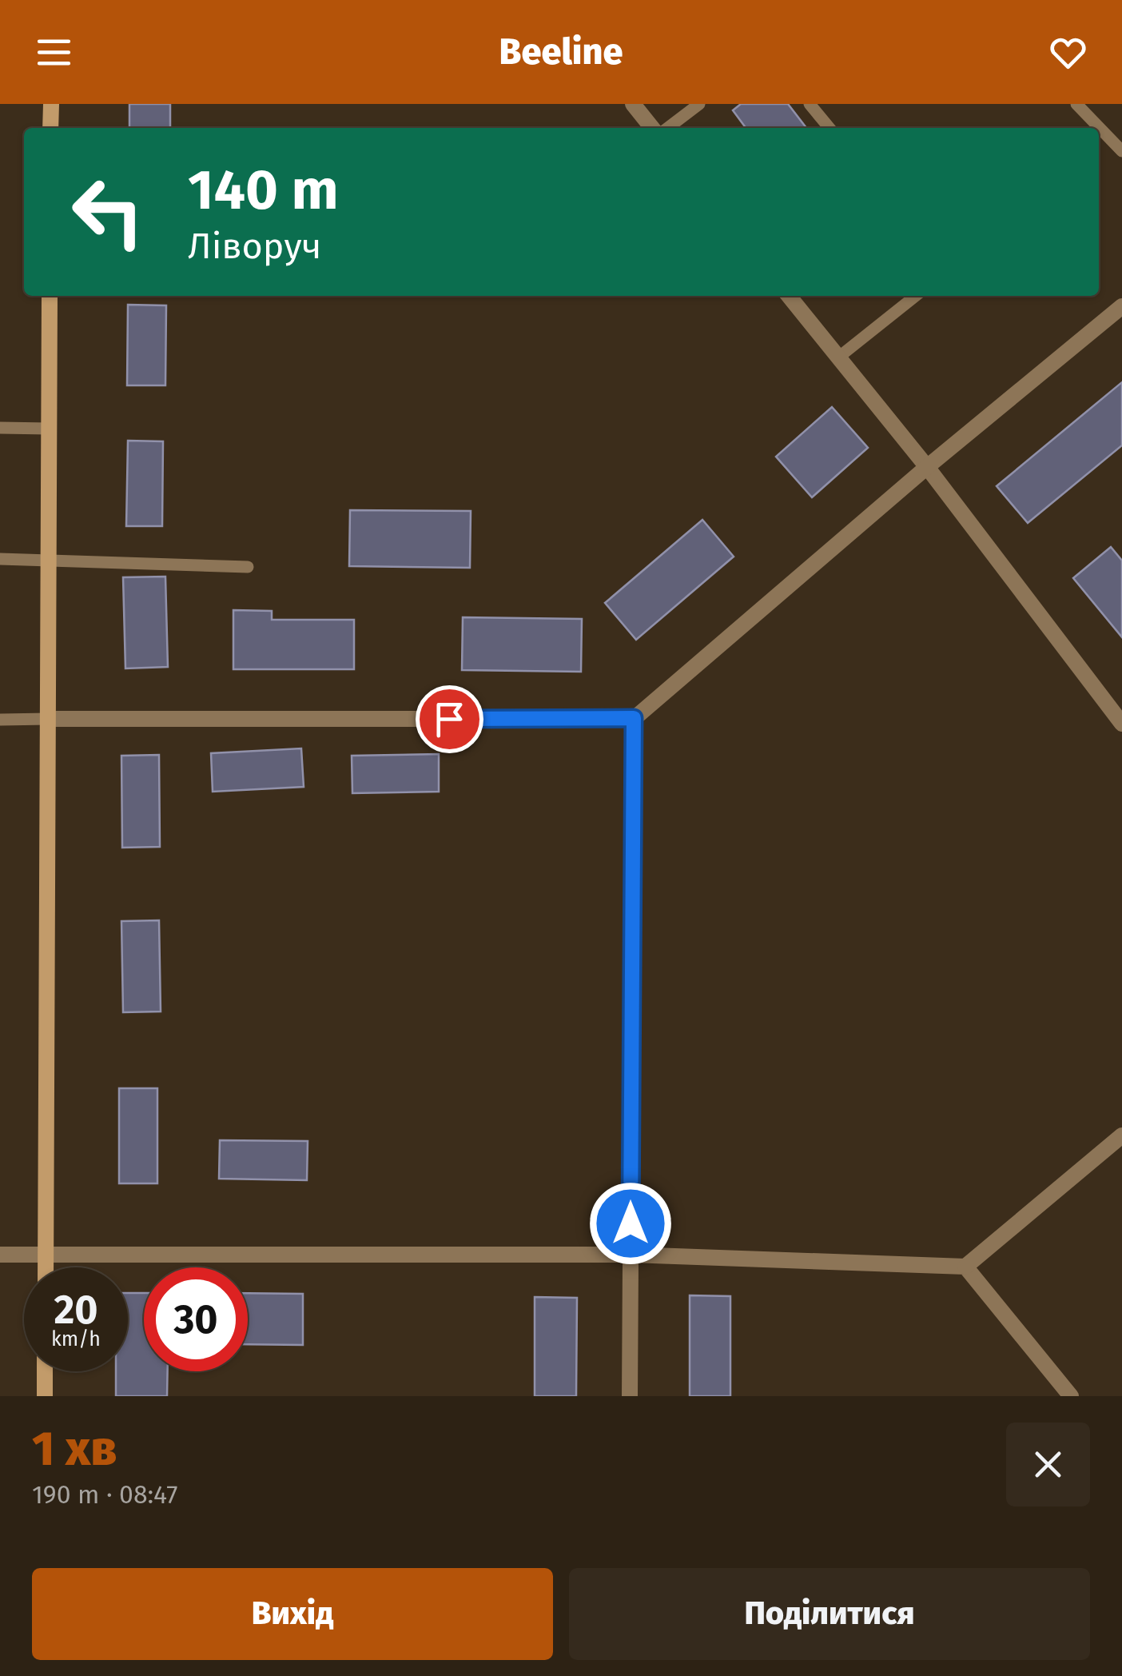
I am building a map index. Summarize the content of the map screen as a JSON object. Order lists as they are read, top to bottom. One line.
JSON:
{"page":{"header":"Beeline","turn":["140 m","Ліворуч"],"speed":"20 km/h","limit":"30","heading":["1 хв","190 m · 08:47"],"buttons":["Вихід","Поділитися"]}}
